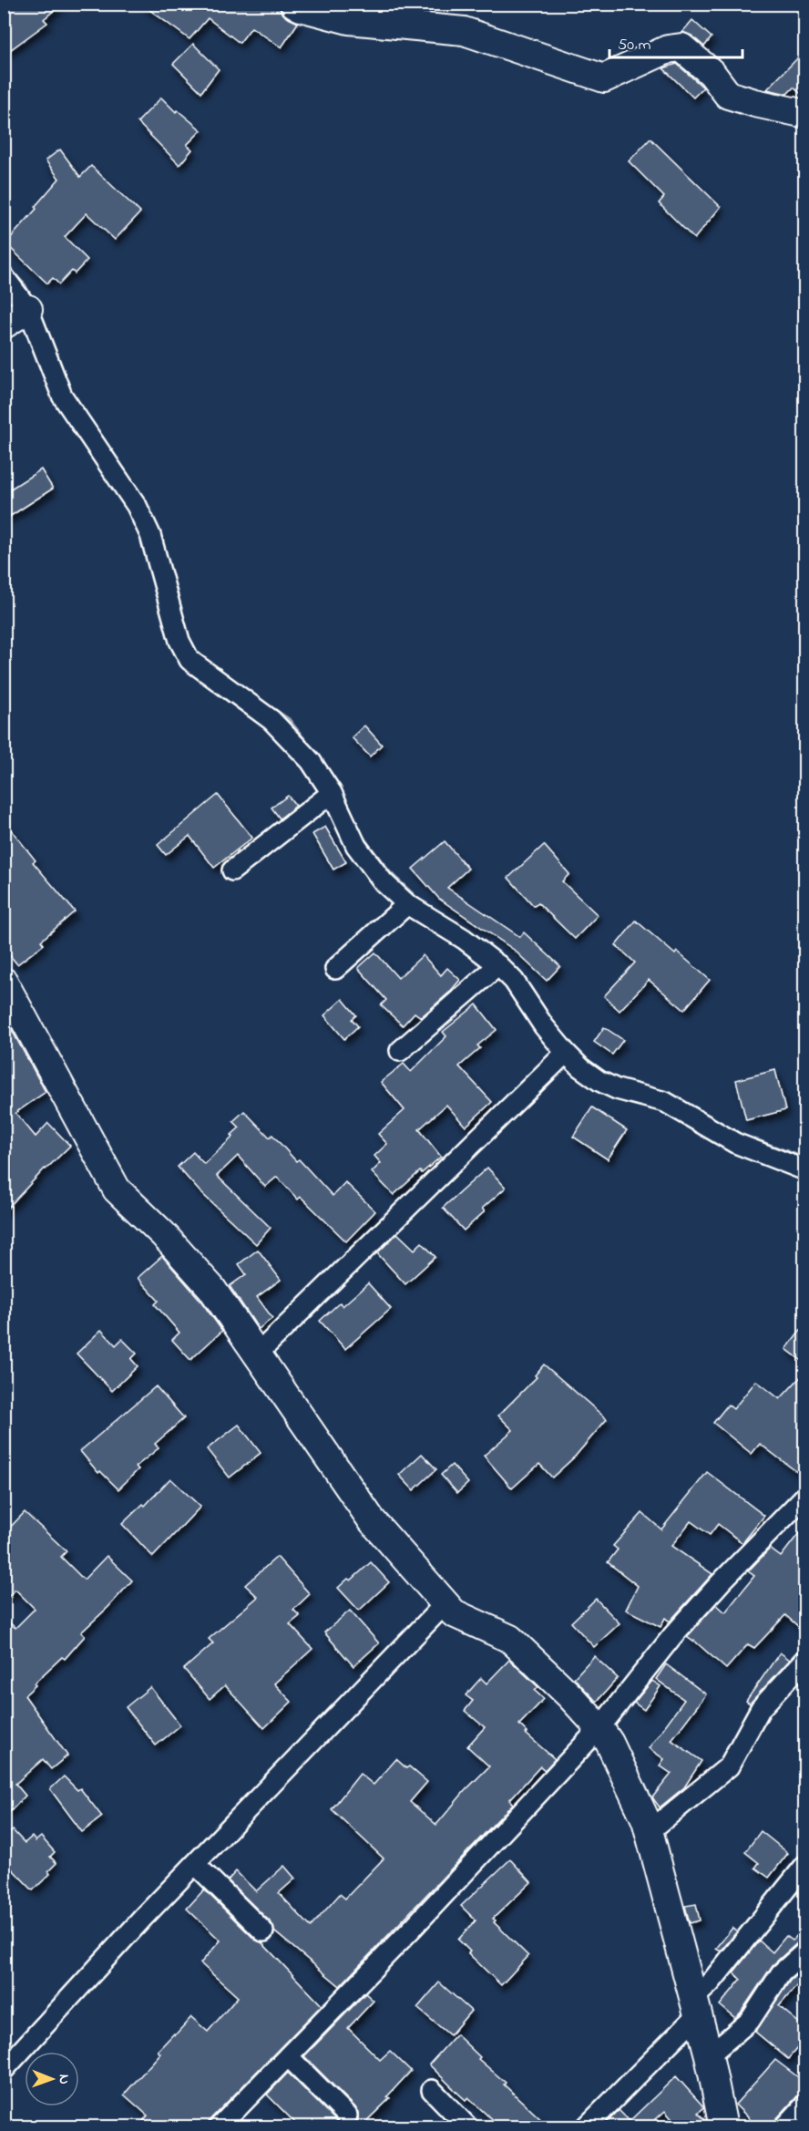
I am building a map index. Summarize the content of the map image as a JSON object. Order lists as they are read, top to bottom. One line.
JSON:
{"scale_bar":"50 m","north":"right"}
